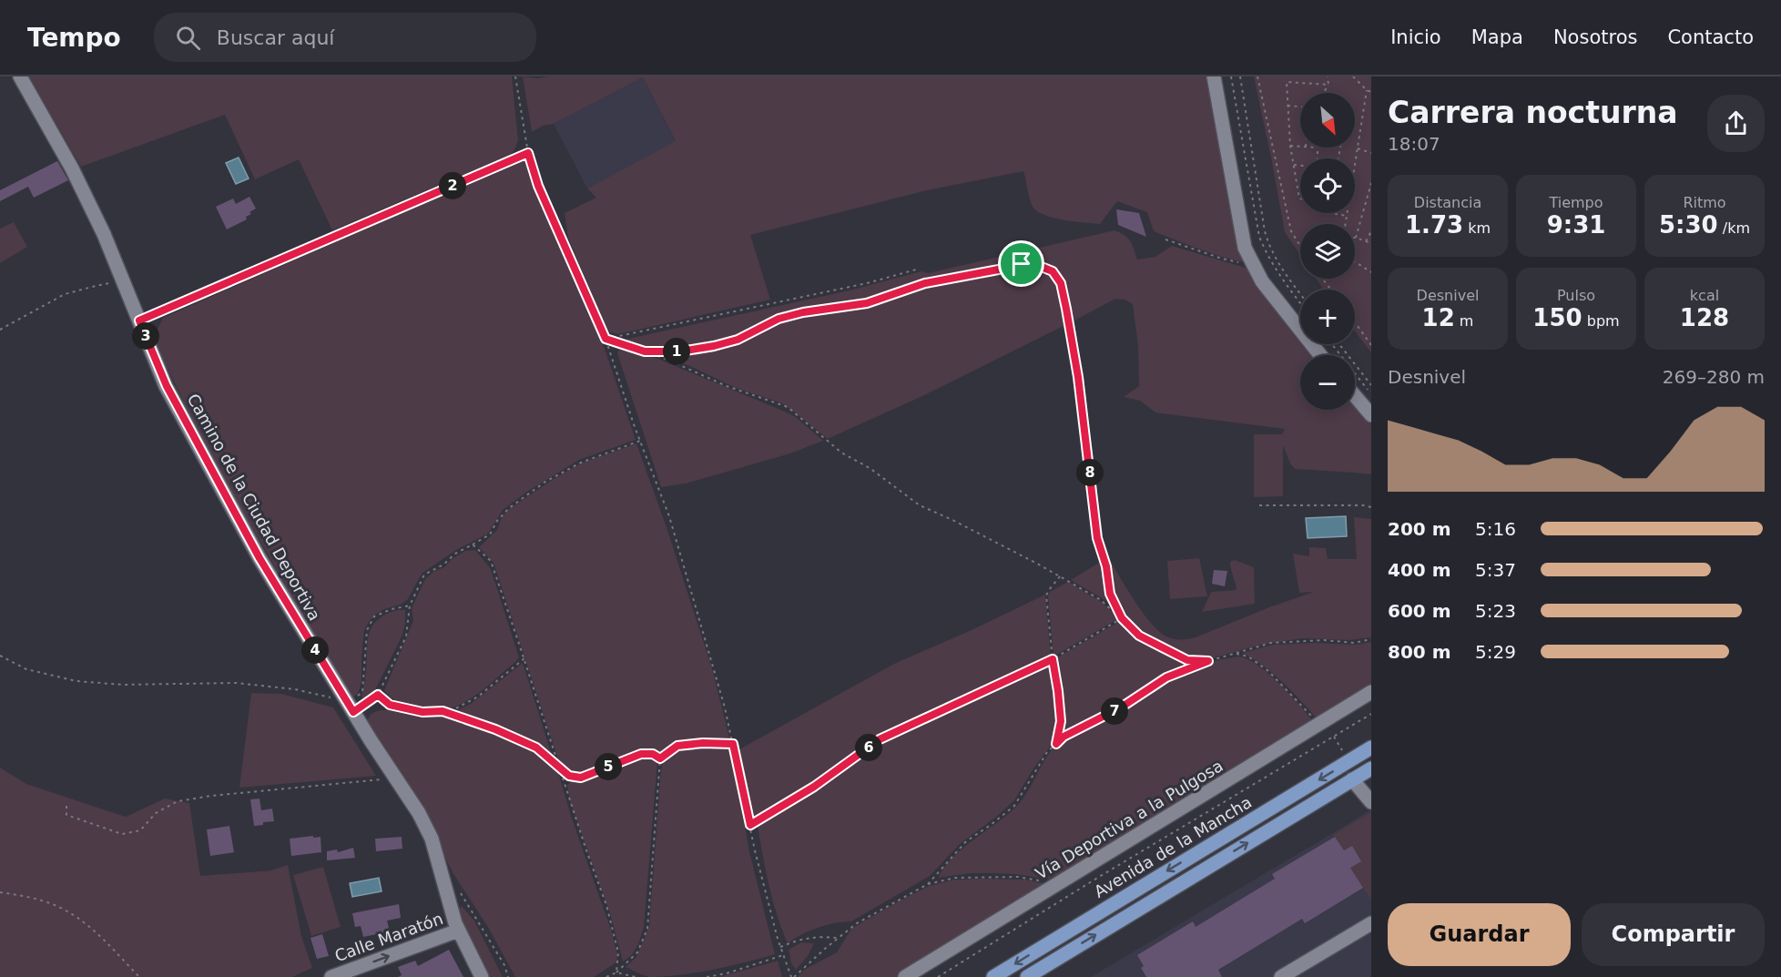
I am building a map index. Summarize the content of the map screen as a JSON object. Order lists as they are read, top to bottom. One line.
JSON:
{"streets":{"main road":["Avenida de la Mancha"],"street":["Camino de la Ciudad Deportiva","Vía Deportiva a la Pulgosa","Calle Maratón"]},"crossings":[["Camino de la Ciudad Deportiva","Calle Maratón"]],"one_way":["Calle Maratón"],"north":"bottom right","page":{"header":"Tempo","search":"Buscar aquí","nav":["Inicio","Mapa","Nosotros","Contacto"],"heading":["Carrera nocturna","18:07"],"map_buttons":["+","−"],"stats":[["Distancia","1.73 km"],["Tiempo","9:31"],["Ritmo","5:30 /km"],["Desnivel","12 m"],["Pulso","150 bpm"],["kcal","128"]],"pins":["2","3","1","8","4","7","6","5"],"chart":["Desnivel","269–280 m"],"list":[{"name":"200 m","note":"5:16"},{"name":"400 m","note":"5:37"},{"name":"600 m","note":"5:23"},{"name":"800 m","note":"5:29"}],"buttons":["Guardar","Compartir"]}}
